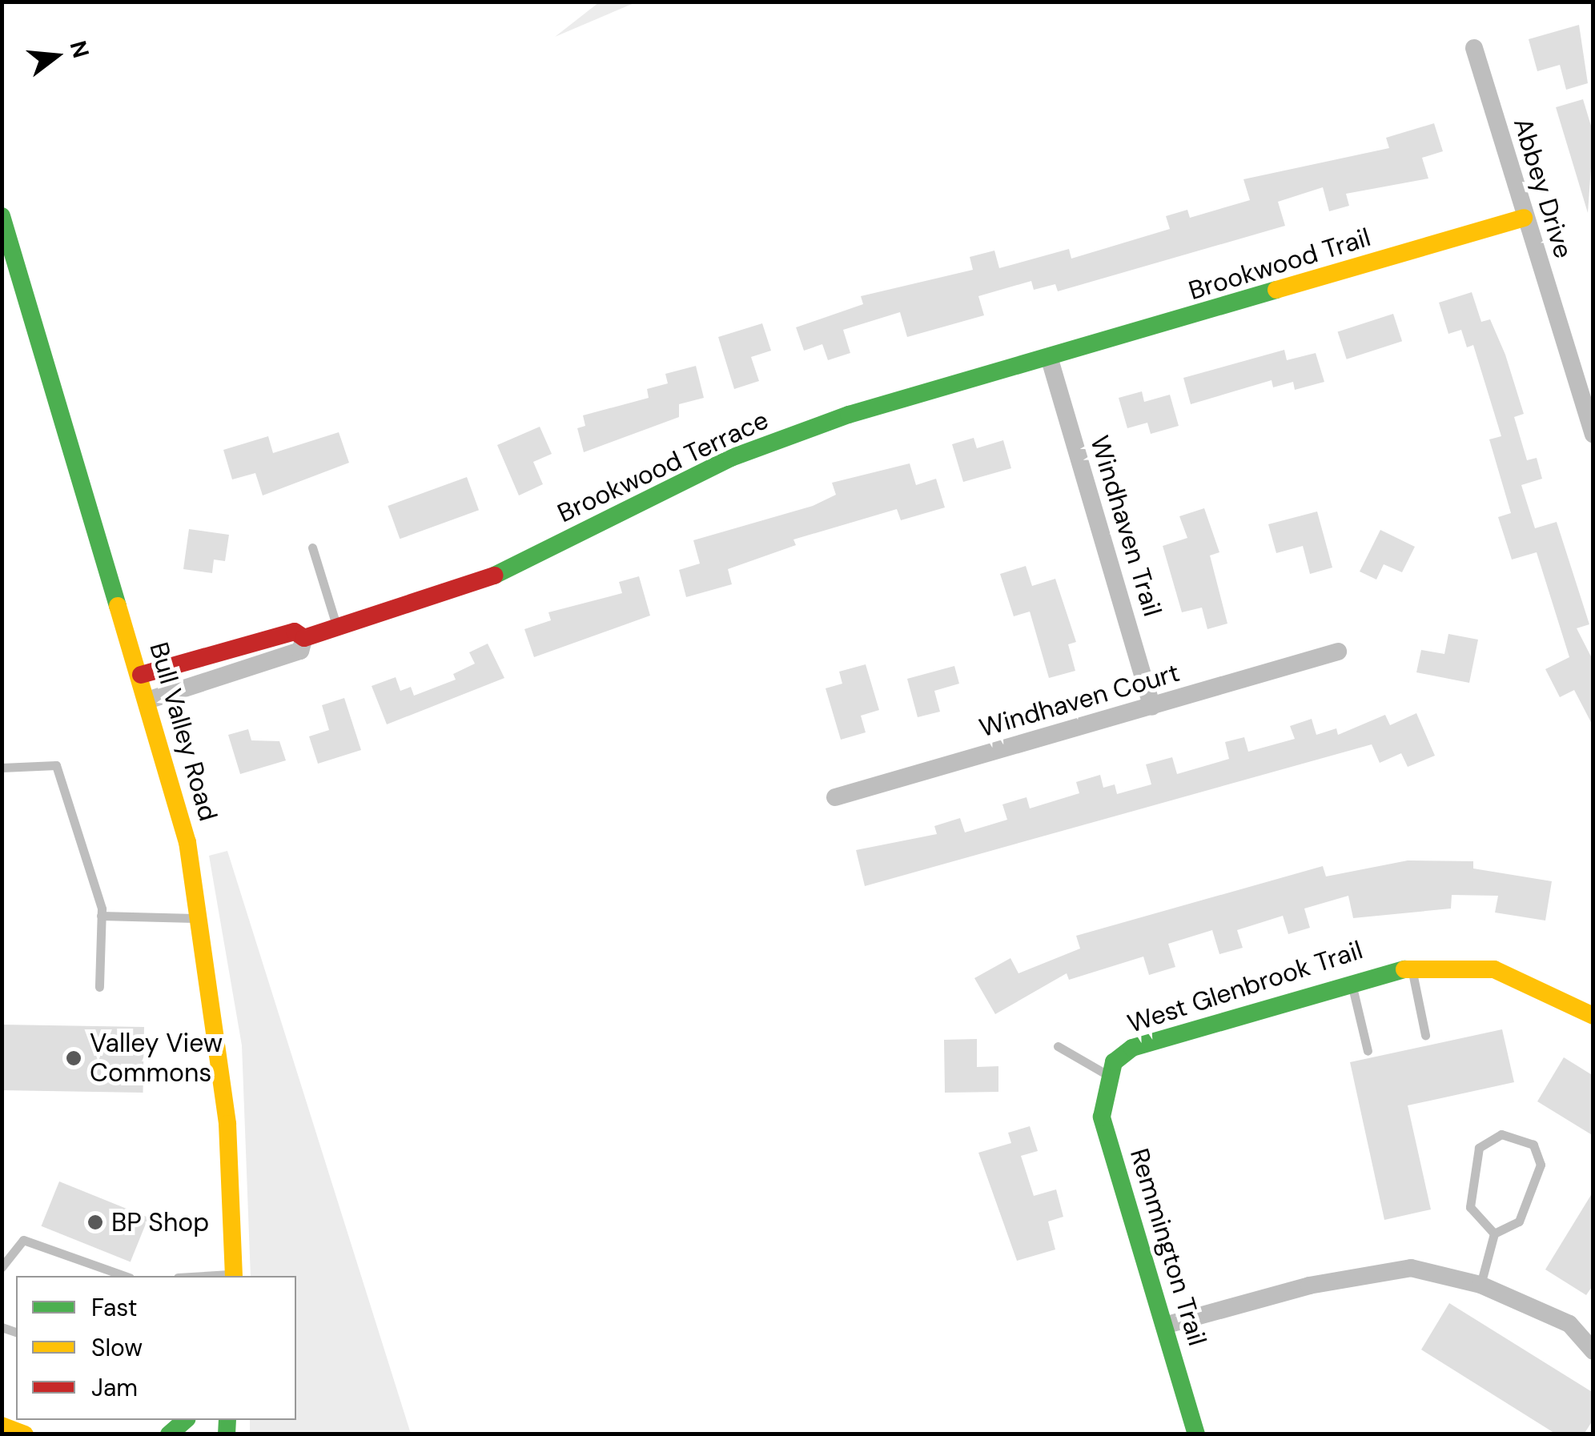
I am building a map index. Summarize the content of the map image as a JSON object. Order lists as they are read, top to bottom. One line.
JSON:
{"streets":{"street":["Abbey Drive","Brookwood Trail","Brookwood Terrace","Windhaven Trail","Windhaven Court","Bull Valley Road","West Glenbrook Trail","Remmington Trail"]},"crossings":[["Abbey Drive","Brookwood Trail"],["Brookwood Trail","Brookwood Terrace"],["Brookwood Trail","Windhaven Trail"],["Brookwood Terrace","Windhaven Trail"],["Brookwood Terrace","Bull Valley Road"],["Windhaven Trail","Windhaven Court"],["West Glenbrook Trail","Remmington Trail"]],"places":["Valley View Commons","BP Shop"],"legend":["Fast","Slow","Jam"],"north":"right"}
